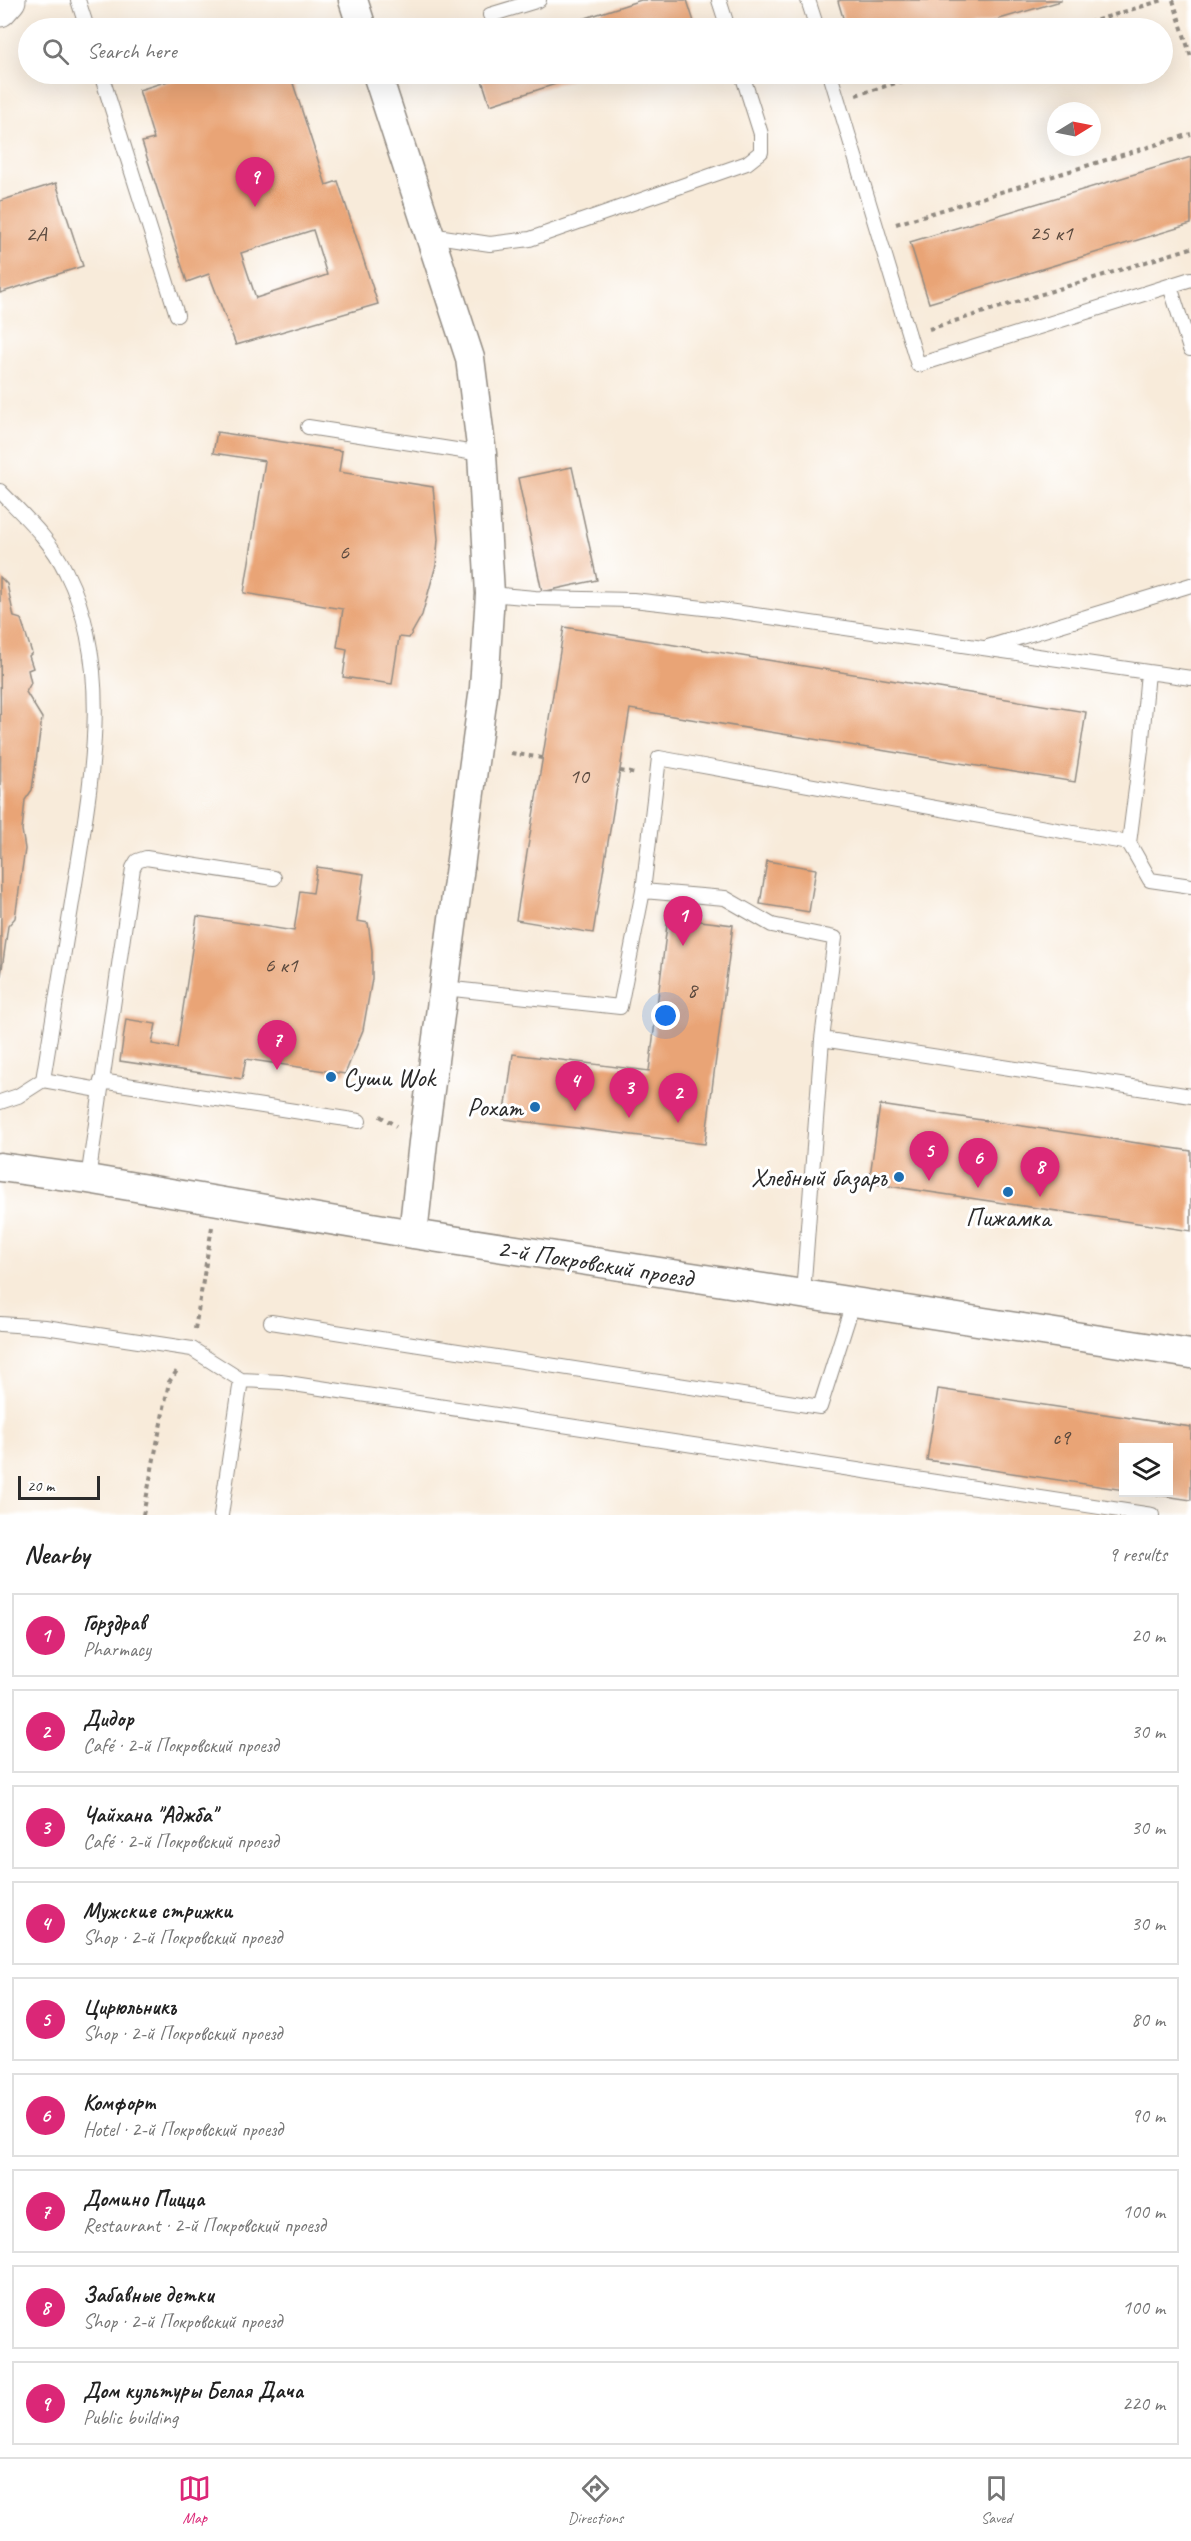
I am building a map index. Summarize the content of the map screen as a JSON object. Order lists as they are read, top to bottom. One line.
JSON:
{"streets":{"street":["2-й Покровский проезд"]},"places":["Суши Wok","Рохат","Хлебный базаръ","Пижамка"],"house_numbers":["25 к1","2А","6","10","6 к1","8","с9"],"scale_bar":"20 m","north":"right","page":{"search":"Search here","pins":["9","1","7","4","3","2","5","6","8"],"scale":"20 m","heading":["Nearby","9 results"],"list":[{"mark":"1","name":"Горздрав","note":"Pharmacy","value":"20 m"},{"mark":"2","name":"Дидор","note":"Café · 2-й Покровский проезд","value":"30 m"},{"mark":"3","name":"Чайхана \"Аджба\"","note":"Café · 2-й Покровский проезд","value":"30 m"},{"mark":"4","name":"Мужские стрижки","note":"Shop · 2-й Покровский проезд","value":"30 m"},{"mark":"5","name":"Цирюльникъ","note":"Shop · 2-й Покровский проезд","value":"80 m"},{"mark":"6","name":"Комфорт","note":"Hotel · 2-й Покровский проезд","value":"90 m"},{"mark":"7","name":"Домино Пицца","note":"Restaurant · 2-й Покровский проезд","value":"100 m"},{"mark":"8","name":"Забавные детки","note":"Shop · 2-й Покровский проезд","value":"100 m"},{"mark":"9","name":"Дом культуры Белая Дача","note":"Public building","value":"220 m"}],"nav":["Map","Directions","Saved"]}}
